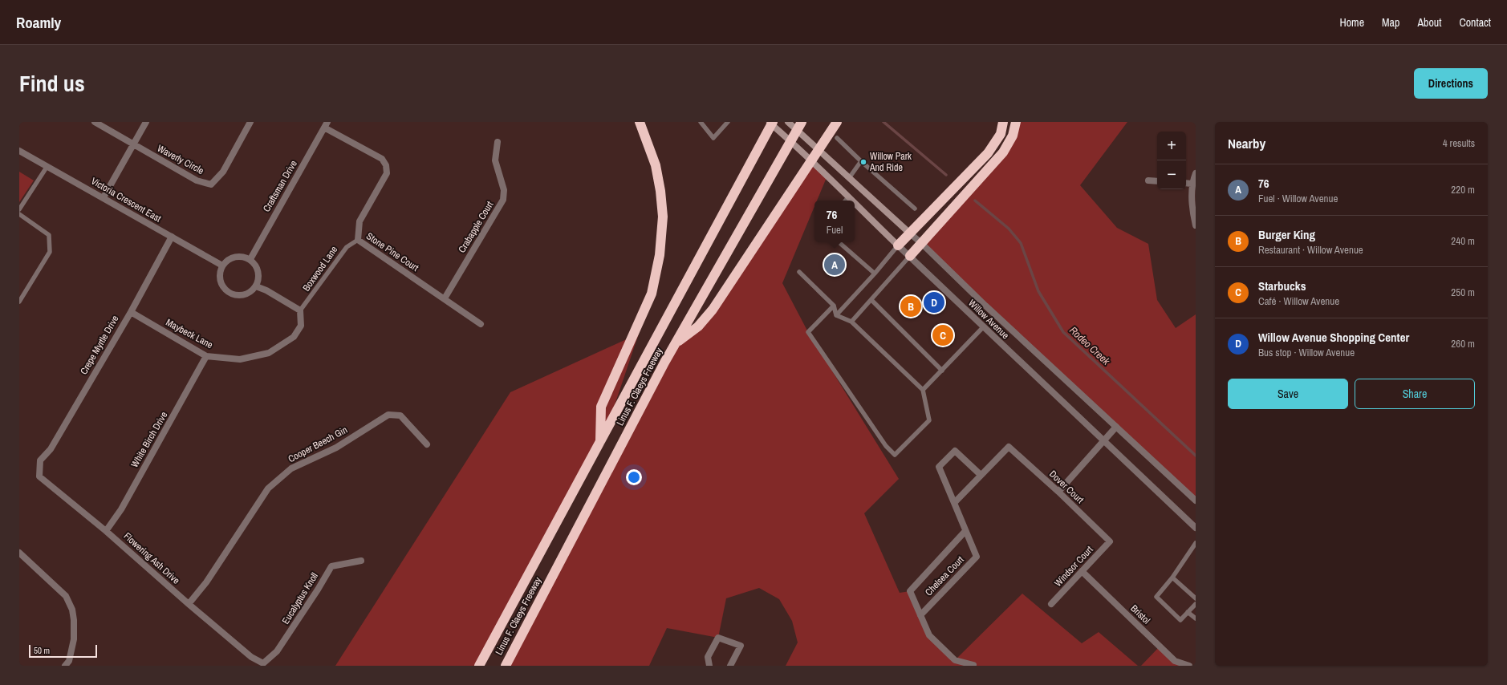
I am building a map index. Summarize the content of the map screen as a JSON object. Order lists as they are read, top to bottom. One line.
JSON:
{"streets":{"highway":["Linus F. Claeys Freeway"],"main road":["Willow Avenue"],"street":["Waverly Circle","Craftsman Drive","Victoria Crescent East","Crabapple Court","Stone Pine Court","Maybeck Lane","Crepe Myrtle Drive","White Birch Drive","Cooper Beech Gin","Dover Court","Flowering Ash Drive","Windsor Court","Chelsea Court","Eucalyptus Knoll","Bristol"],"lane":["Boxwood Lane"]},"crossings":[["Craftsman Drive","Victoria Crescent East"],["Craftsman Drive","Stone Pine Court"],["Victoria Crescent East","Crepe Myrtle Drive"],["Crabapple Court","Stone Pine Court"],["Stone Pine Court","Boxwood Lane"],["Boxwood Lane","Maybeck Lane"],["Maybeck Lane","Crepe Myrtle Drive"],["Maybeck Lane","White Birch Drive"],["Crepe Myrtle Drive","Flowering Ash Drive"],["White Birch Drive","Flowering Ash Drive"],["Cooper Beech Gin","Flowering Ash Drive"],["Dover Court","Windsor Court"],["Dover Court","Chelsea Court"],["Flowering Ash Drive","Eucalyptus Knoll"],["Windsor Court","Bristol"]],"water":["Rodeo Creek"],"places":["Willow Park And Ride"],"scale_bar":"50 m","page":{"header":"Roamly","nav":["Home","Map","About","Contact"],"title":"Find us","buttons":["Directions",["Save","Share"]],"heading":["Nearby","4 results"],"map_buttons":["+","−"],"list":[{"mark":"A","name":"76","note":"Fuel · Willow Avenue","value":"220 m"},{"mark":"B","name":"Burger King","note":"Restaurant · Willow Avenue","value":"240 m"},{"mark":"C","name":"Starbucks","note":"Café · Willow Avenue","value":"250 m"},{"mark":"D","name":"Willow Avenue Shopping Center","note":"Bus stop · Willow Avenue","value":"260 m"}],"popup":["76","Fuel"],"pins":["A","D","B","C"],"scale":"50 m"}}
